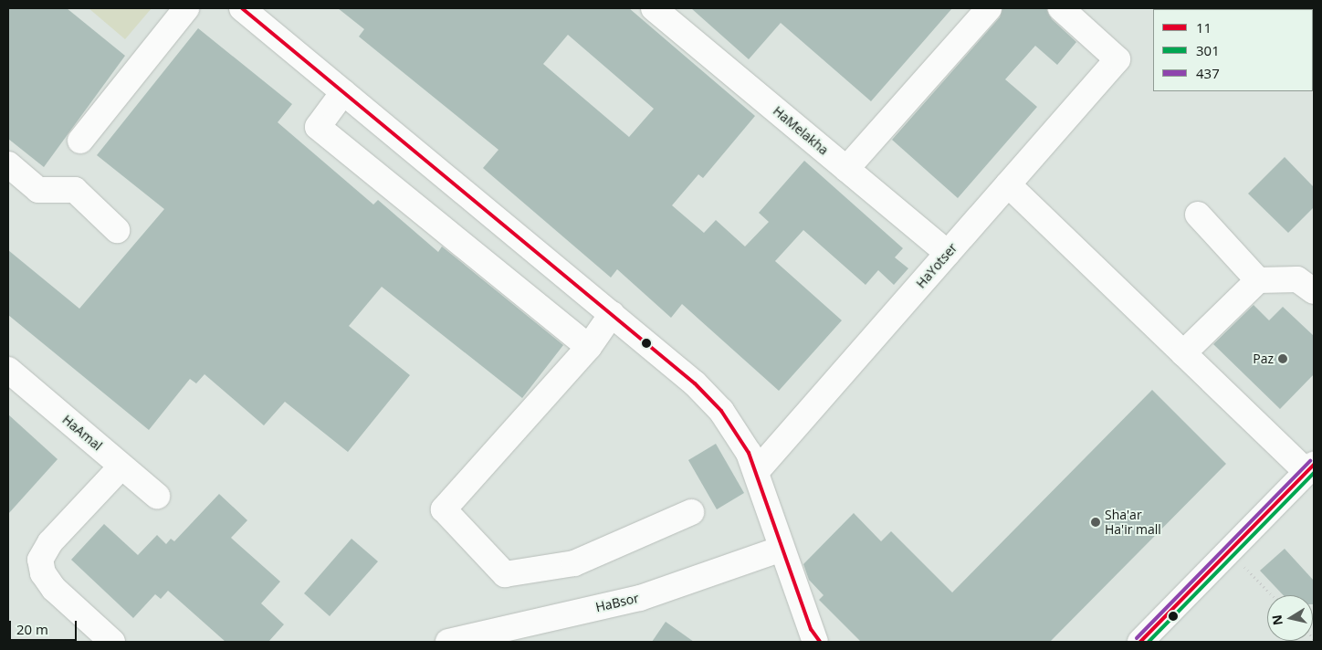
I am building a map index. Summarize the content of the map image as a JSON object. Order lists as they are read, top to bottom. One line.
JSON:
{"streets":{"street":["HaMelakha","HaYotser","HaAmal","HaBsor"]},"crossings":[["HaMelakha","HaYotser"]],"places":["Paz","Sha'ar Ha'ir mall"],"lines":["transit line 11","transit line 437","transit line 301"],"legend":["11","301","437"],"scale_bar":"20 m","north":"left"}
